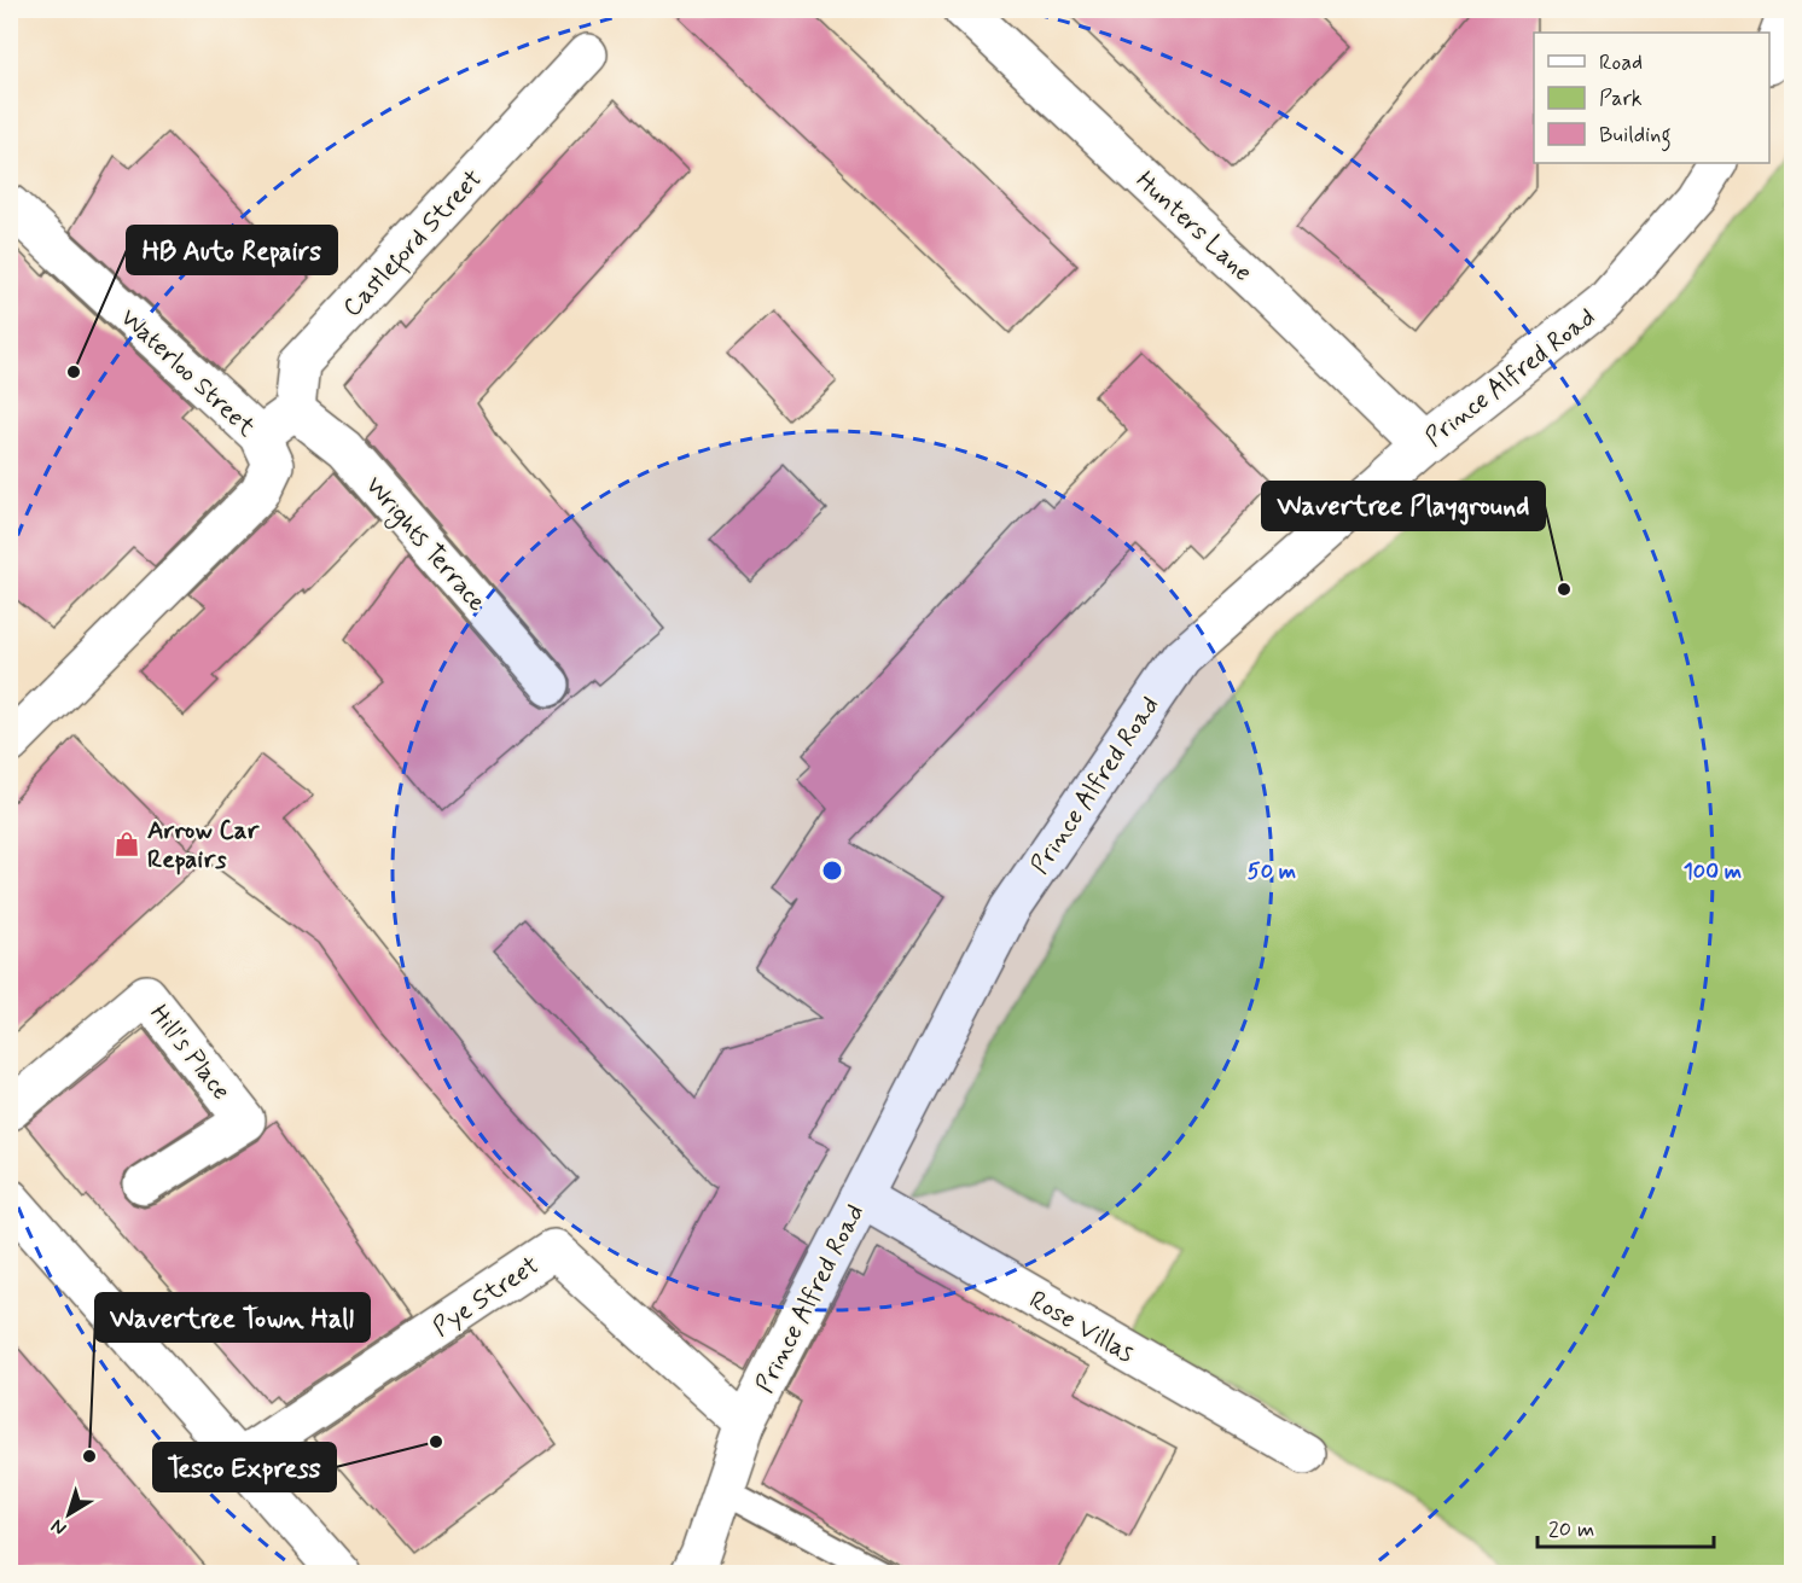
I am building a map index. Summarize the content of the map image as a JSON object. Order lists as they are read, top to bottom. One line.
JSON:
{"streets":{"street":["Hunters Lane","Castleford Street","Waterloo Street","Prince Alfred Road","Wrights Terrace","Hill's Place","Pye Street","Rose Villas"]},"crossings":[["Hunters Lane","Prince Alfred Road"],["Castleford Street","Wrights Terrace"],["Prince Alfred Road","Pye Street"],["Prince Alfred Road","Rose Villas"]],"places":{"other":["HB Auto Repairs","Wavertree Playground","Tesco Express","Wavertree Town Hall"],"shop":["Arrow Car Repairs"]},"legend":["Road","Park","Building"],"scale_bar":"20 m","north":"bottom left","rings":["50 m","100 m"]}
